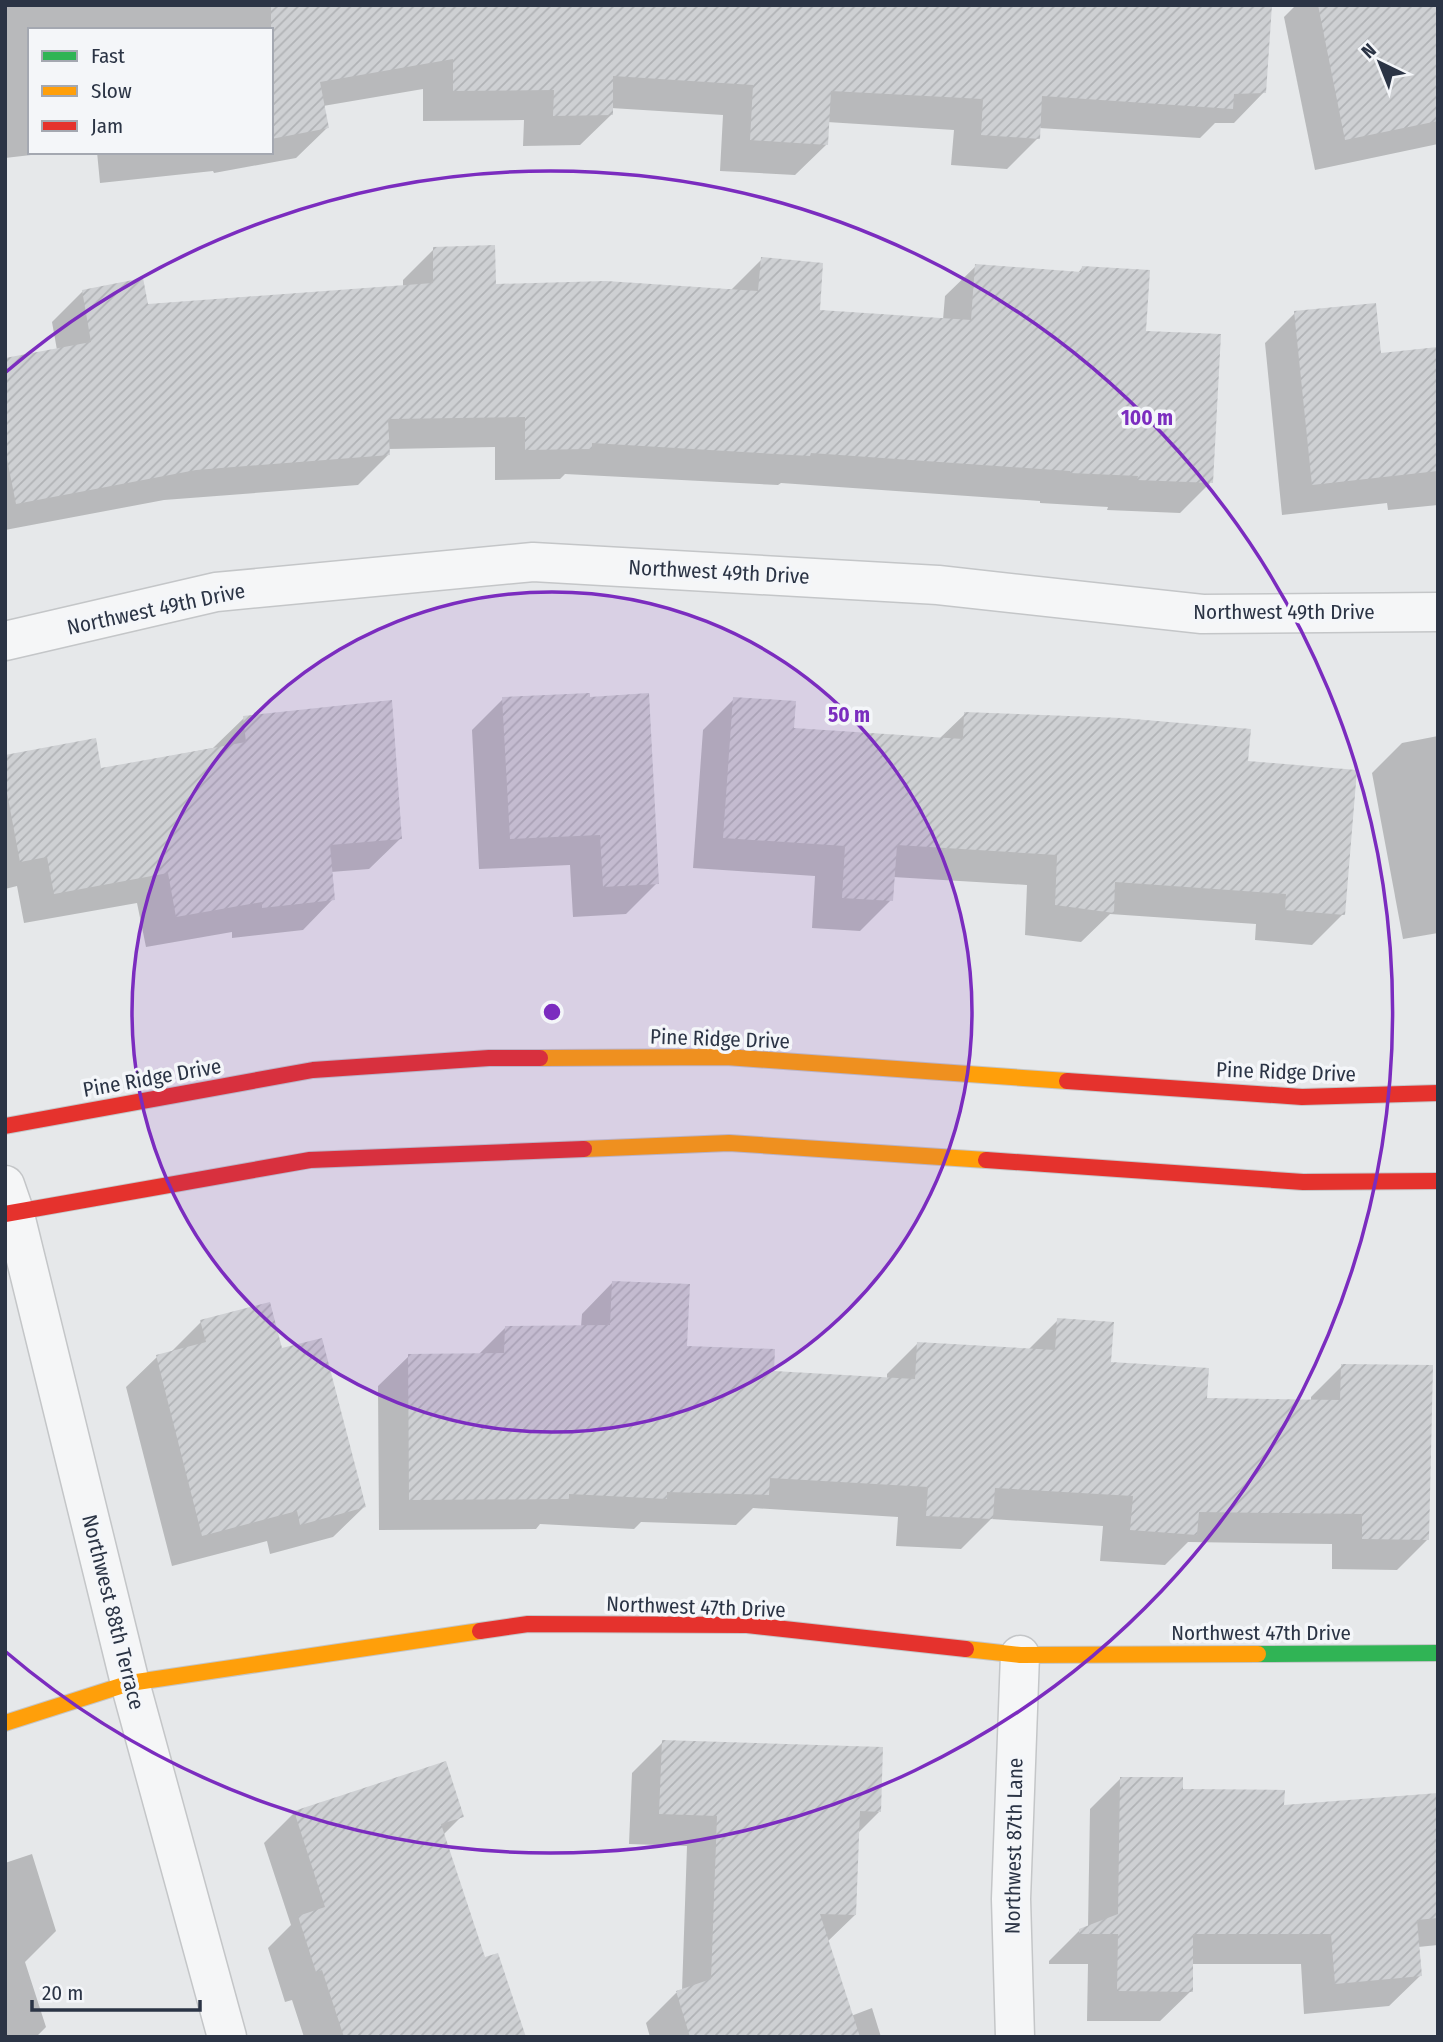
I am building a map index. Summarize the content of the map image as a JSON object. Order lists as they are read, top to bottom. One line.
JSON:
{"streets":{"street":["Northwest 49th Drive","Pine Ridge Drive","Northwest 47th Drive","Northwest 88th Terrace","Northwest 87th Lane"]},"crossings":[["Northwest 47th Drive","Northwest 88th Terrace"],["Northwest 47th Drive","Northwest 87th Lane"]],"legend":["Fast","Slow","Jam"],"scale_bar":"20 m","north":"top left","rings":["100 m","50 m"]}
